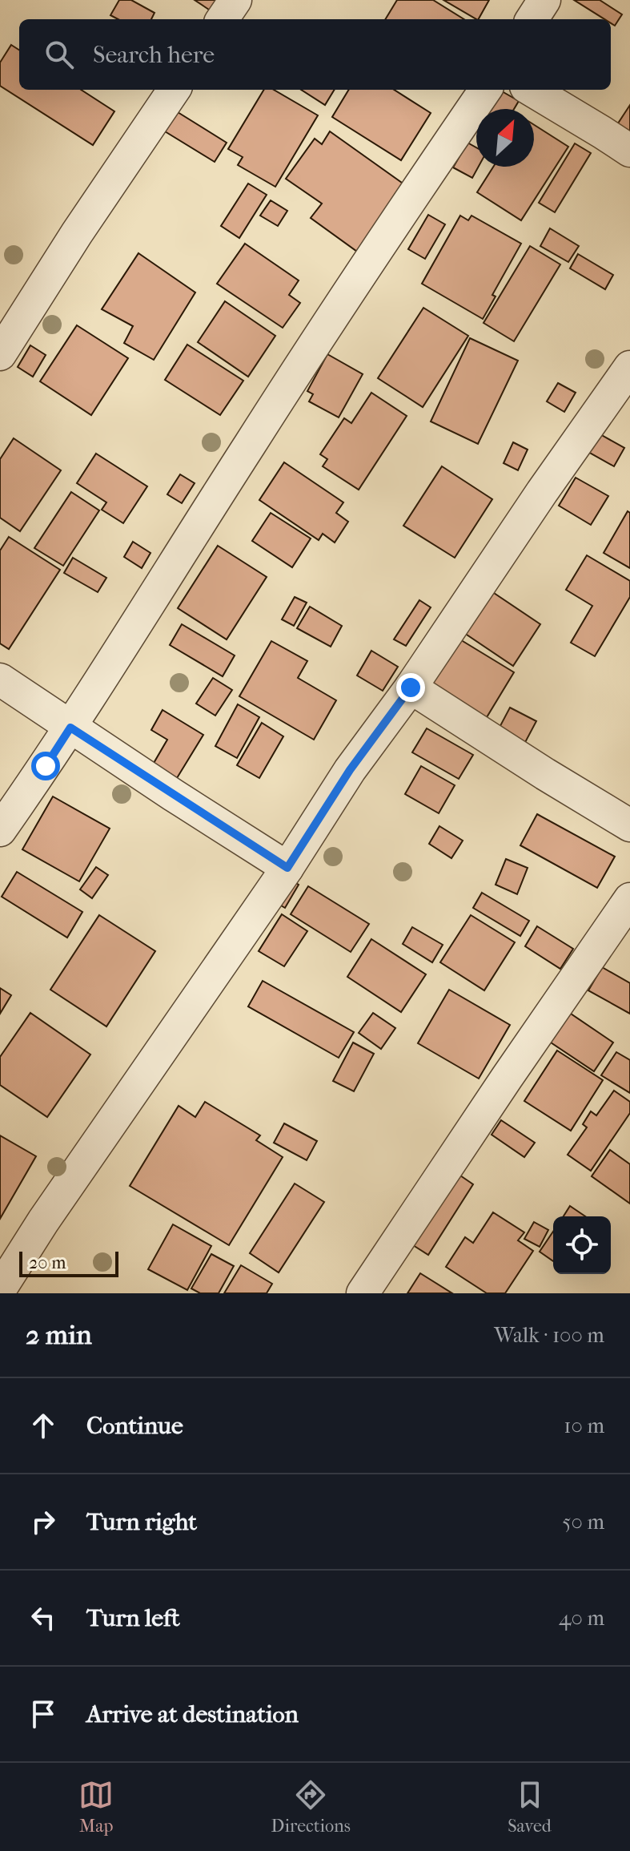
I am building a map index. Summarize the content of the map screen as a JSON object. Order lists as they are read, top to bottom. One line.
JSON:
{"scale_bar":"20 m","north":"top right","page":{"search":"Search here","scale":"20 m","heading":["2 min","Walk · 100 m"],"list":[["Continue","10 m"],["Turn right","50 m"],["Turn left","40 m"],"Arrive at destination"],"nav":["Map","Directions","Saved"]}}
